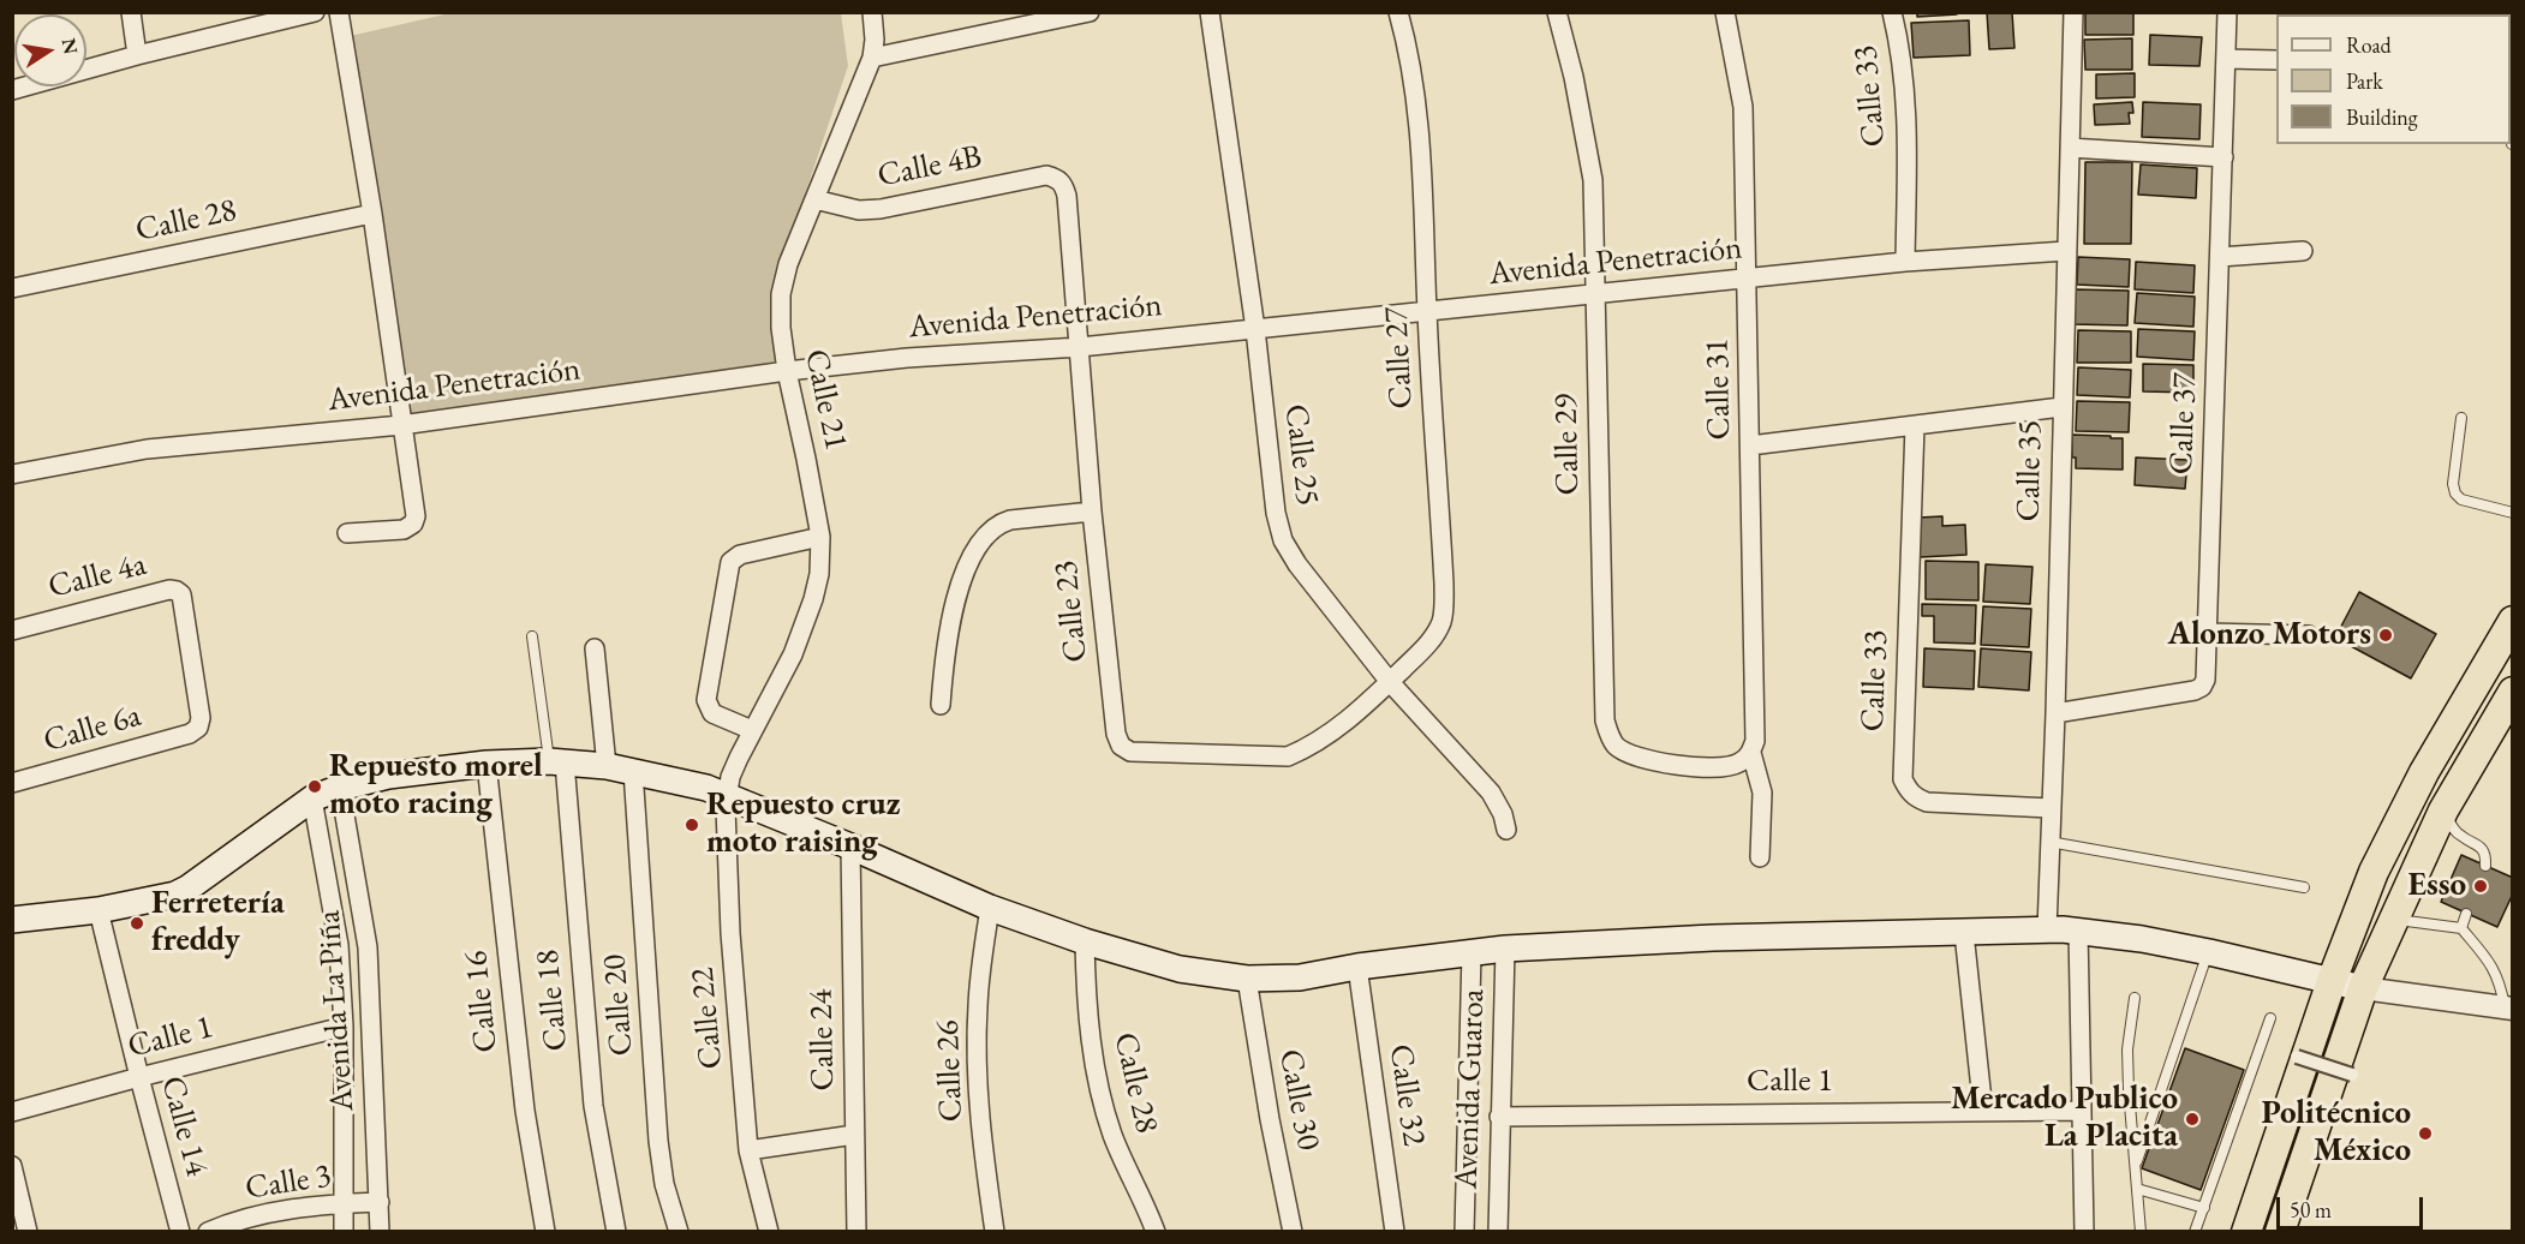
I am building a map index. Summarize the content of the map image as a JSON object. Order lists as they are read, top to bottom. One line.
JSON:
{"streets":{"street":["Calle 33","Calle 4B","Calle 28","Avenida Penetración","Calle 27","Calle 31","Calle 21","Calle 37","Calle 29","Calle 25","Calle 35","Calle 4a","Calle 23","Calle 6a","Calle 18","Calle 16","Calle 20","Avenida La Piña","Calle 22","Calle 1","Calle 24","Calle 26","Avenida Guaroa","Calle 32","Calle 30","Calle 14","Calle 3"]},"crossings":[["Calle 33","Avenida Penetración"],["Calle 33","Calle 35"],["Calle 4B","Calle 21"],["Calle 4B","Calle 23"],["Avenida Penetración","Calle 27"],["Avenida Penetración","Calle 31"],["Avenida Penetración","Calle 21"],["Avenida Penetración","Calle 29"],["Avenida Penetración","Calle 25"],["Avenida Penetración","Calle 35"],["Avenida Penetración","Calle 23"],["Calle 27","Calle 25"],["Calle 27","Calle 23"],["Calle 31","Calle 29"],["Calle 21","Calle 22"],["Calle 37","Calle 35"],["Calle 25","Calle 23"],["Calle 4a","Calle 6a"],["Avenida La Piña","Calle 1"],["Avenida La Piña","Calle 3"],["Calle 1","Avenida Guaroa"],["Calle 1","Calle 14"]],"places":["Alonzo Motors","Repuesto morel moto racing","Repuesto cruz moto raising","Esso","Ferretería freddy","Mercado Publico La Placita","Politécnico México"],"legend":["Road","Park","Building"],"scale_bar":"50 m","north":"right"}
